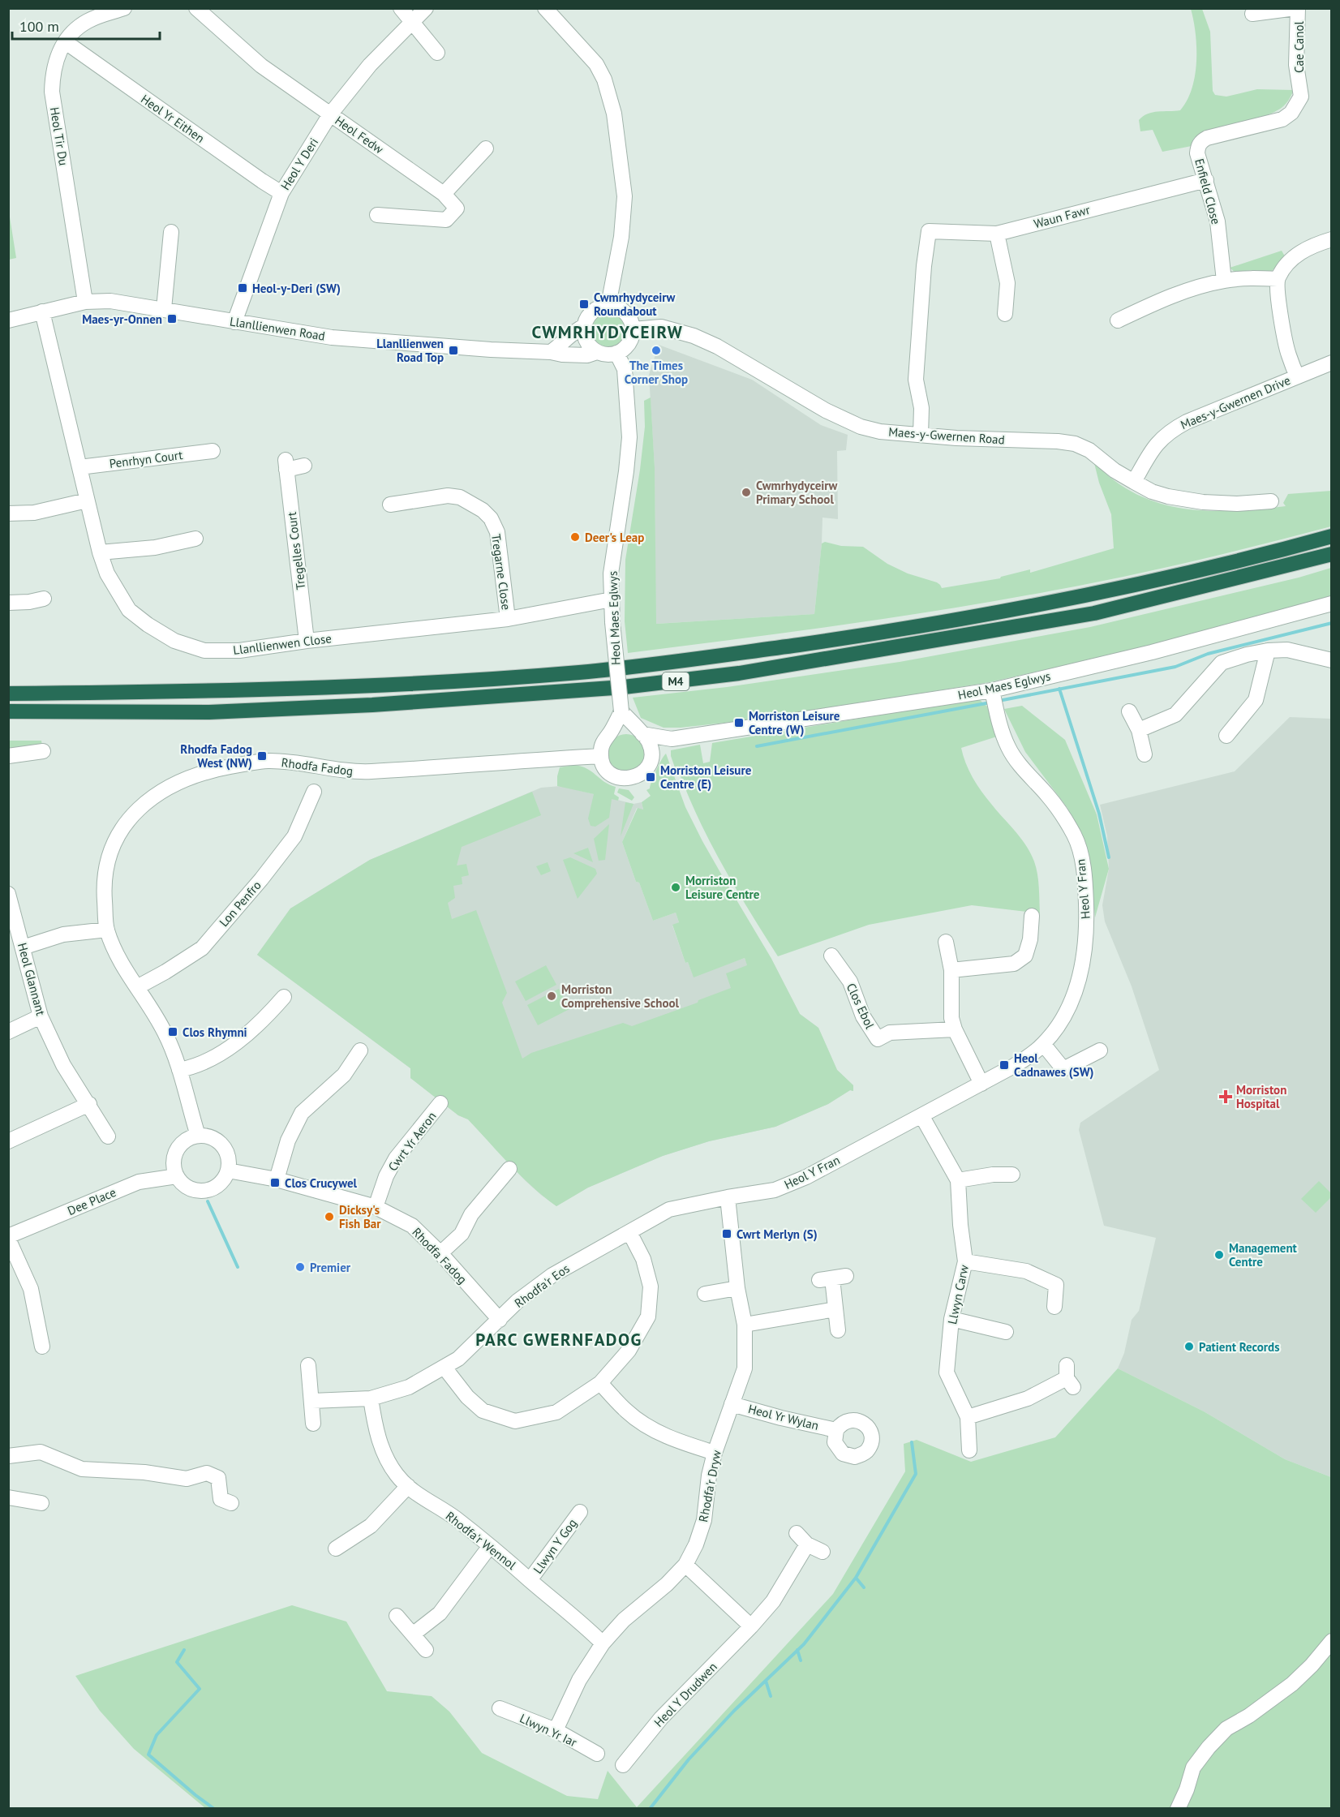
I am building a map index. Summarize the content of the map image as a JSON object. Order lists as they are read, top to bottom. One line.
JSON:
{"streets":{"highway":["M4"],"street":["Cae Canol","Heol Yr Eithen","Heol Fedw","Heol Tir Du","Heol Y Deri","Enfield Close","Waun Fawr","Llanllienwen Road","Maes-y-Gwernen Drive","Maes-y-Gwernen Road","Penrhyn Court","Tregelles Court","Tregarne Close","Heol Maes Eglwys","Llanllienwen Close","Rhodfa Fadog","Heol Y Fran","Lon Penfro","Heol Glannant","Clos Ebol","Cwrt Yr Aeron","Dee Place","Rhodfa'r Eos","Llwyn Carw","Heol Yr Wylan","Rhodfa'r Dryw","Rhodfa'r Wennol","Llwyn Y Gog","Heol Y Drudwen","Llwyn Yr Iar"]},"crossings":[["Cae Canol","Enfield Close"],["Heol Yr Eithen","Heol Tir Du"],["Heol Yr Eithen","Heol Y Deri"],["Heol Fedw","Heol Y Deri"],["Heol Tir Du","Llanllienwen Road"],["Heol Y Deri","Llanllienwen Road"],["Enfield Close","Waun Fawr"],["Waun Fawr","Maes-y-Gwernen Road"],["Llanllienwen Road","Maes-y-Gwernen Road"],["Llanllienwen Road","Heol Maes Eglwys"],["Llanllienwen Road","Llanllienwen Close"],["Maes-y-Gwernen Drive","Maes-y-Gwernen Road"],["Maes-y-Gwernen Road","Heol Maes Eglwys"],["Penrhyn Court","Llanllienwen Close"],["Tregelles Court","Llanllienwen Close"],["Tregarne Close","Llanllienwen Close"],["Heol Maes Eglwys","Llanllienwen Close"],["Heol Maes Eglwys","Rhodfa Fadog"],["Heol Maes Eglwys","Heol Y Fran"],["Rhodfa Fadog","Lon Penfro"],["Rhodfa Fadog","Cwrt Yr Aeron"],["Rhodfa Fadog","Dee Place"],["Rhodfa Fadog","Rhodfa'r Eos"],["Heol Y Fran","Rhodfa'r Eos"],["Heol Y Fran","Llwyn Carw"],["Heol Y Fran","Rhodfa'r Dryw"],["Rhodfa'r Eos","Rhodfa'r Dryw"],["Rhodfa'r Eos","Rhodfa'r Wennol"],["Heol Yr Wylan","Rhodfa'r Dryw"],["Rhodfa'r Dryw","Rhodfa'r Wennol"],["Rhodfa'r Dryw","Llwyn Yr Iar"],["Rhodfa'r Wennol","Llwyn Y Gog"]],"districts":["CWMRHYDYCEIRW","PARC GWERNFADOG"],"places":{"transit":["Heol-y-Deri (SW)","Cwmrhydyceirw Roundabout","Maes-yr-Onnen","Llanllienwen Road Top","Morriston Leisure Centre (W)","Rhodfa Fadog West (NW)","Morriston Leisure Centre (E)","Clos Rhymni","Heol Cadnawes (SW)","Clos Crucywel","Cwrt Merlyn (S)"],"other":["The Times Corner Shop","Cwmrhydyceirw Primary School","Deer's Leap","Morriston Leisure Centre","Morriston Comprehensive School","Dicksy's Fish Bar","Management Centre","Premier","Patient Records"],"health":["Morriston Hospital"]},"scale_bar":"100 m"}
